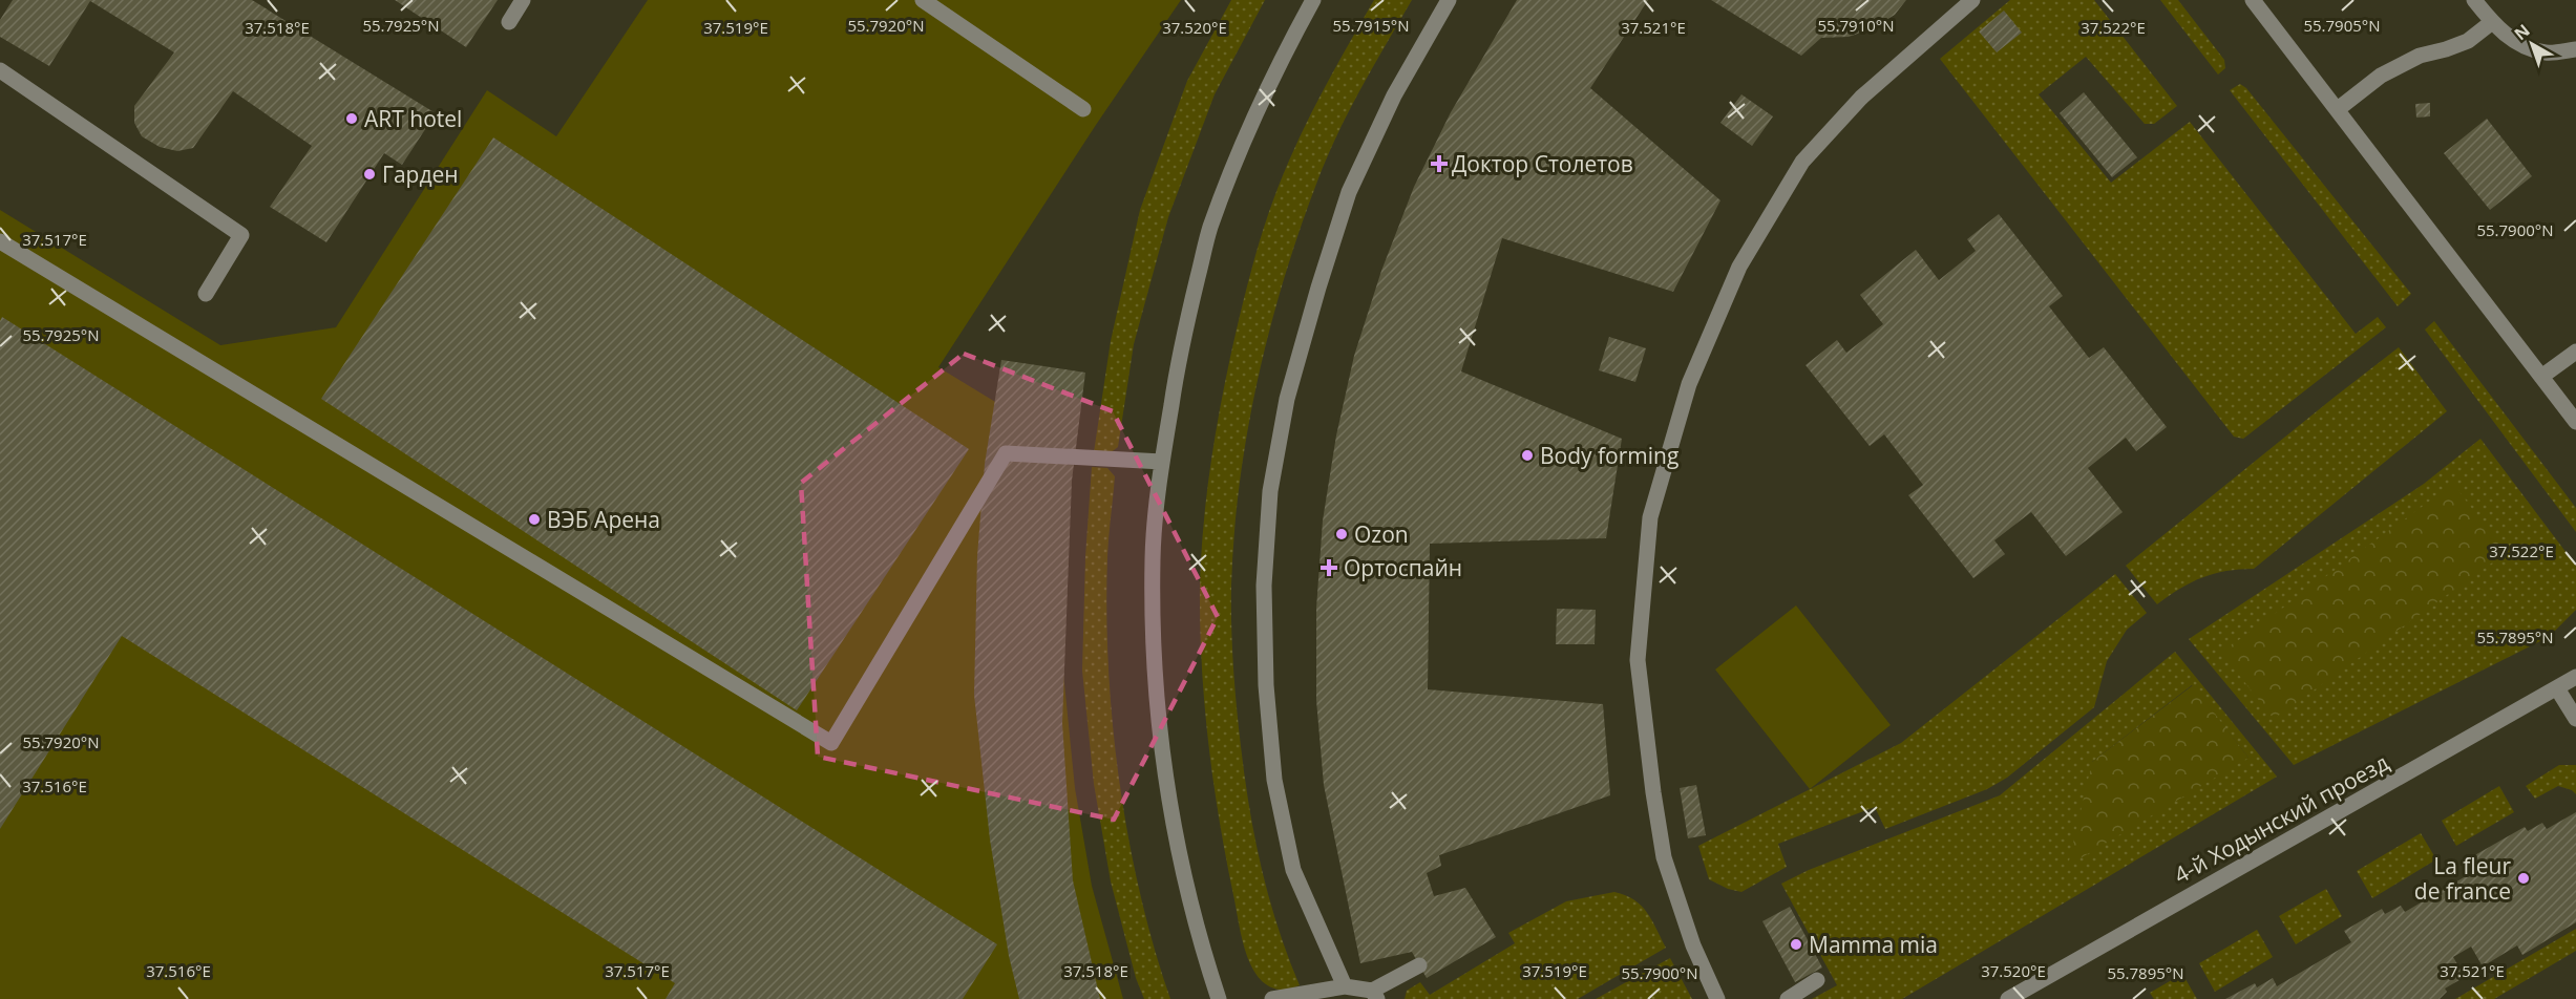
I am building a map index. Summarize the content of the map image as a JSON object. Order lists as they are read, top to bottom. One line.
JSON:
{"streets":{"street":["4-й Ходынский проезд"]},"places":{"other":["ART hotel","Гарден","Body forming","ВЭБ Арена","Ozon","La fleur de france","Mamma mia"],"health":["Доктор Столетов","Ортоспайн"]},"north":"top left","coordinates":["55.7925°N","55.7920°N","55.7915°N","55.7910°N","55.7905°N","37.518°E","37.519°E","37.520°E","37.522°E","37.521°E","55.7900°N","37.517°E","55.7895°N","37.516°E"]}
